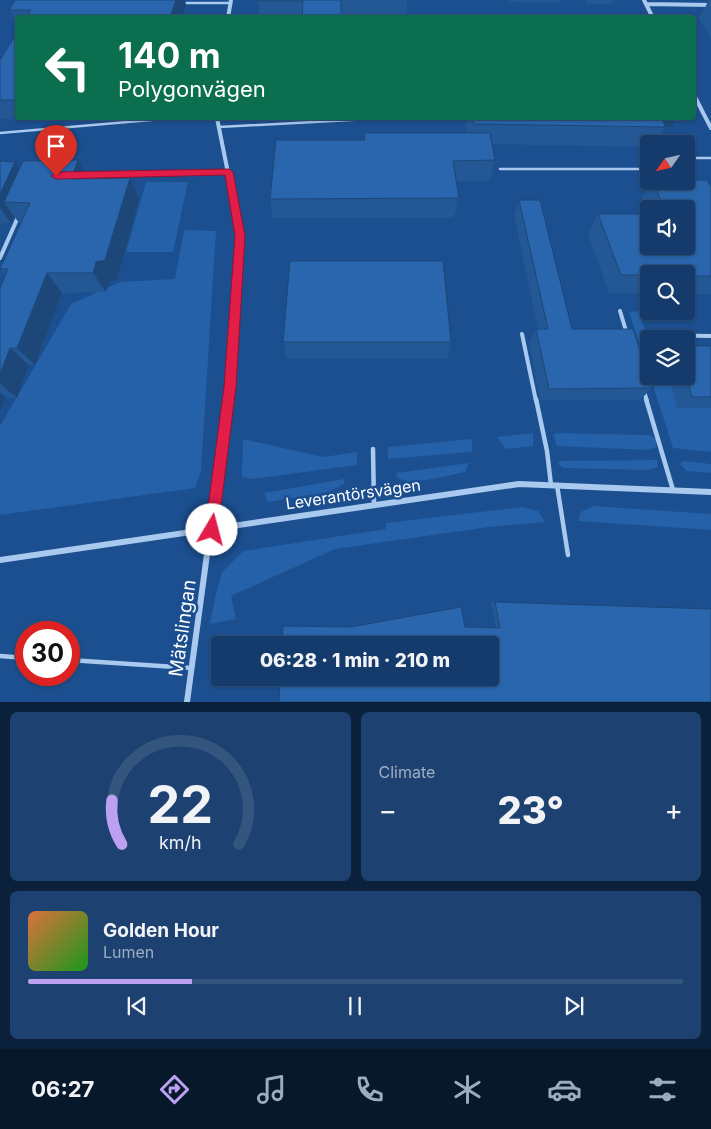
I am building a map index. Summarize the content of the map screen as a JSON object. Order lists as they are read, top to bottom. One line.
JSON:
{"streets":{"street":["Leverantörsvägen","Mätslingan"]},"crossings":[["Leverantörsvägen","Mätslingan"]],"north":"bottom left","page":{"turn":["140 m","Polygonvägen"],"limit":"30","trip":"06:28 · 1 min · 210 m","tile":"Climate","heat":["−","23°","+"],"song":["Golden Hour","Lumen"],"tabs":"06:27","gauge":["22","km/h"]}}
